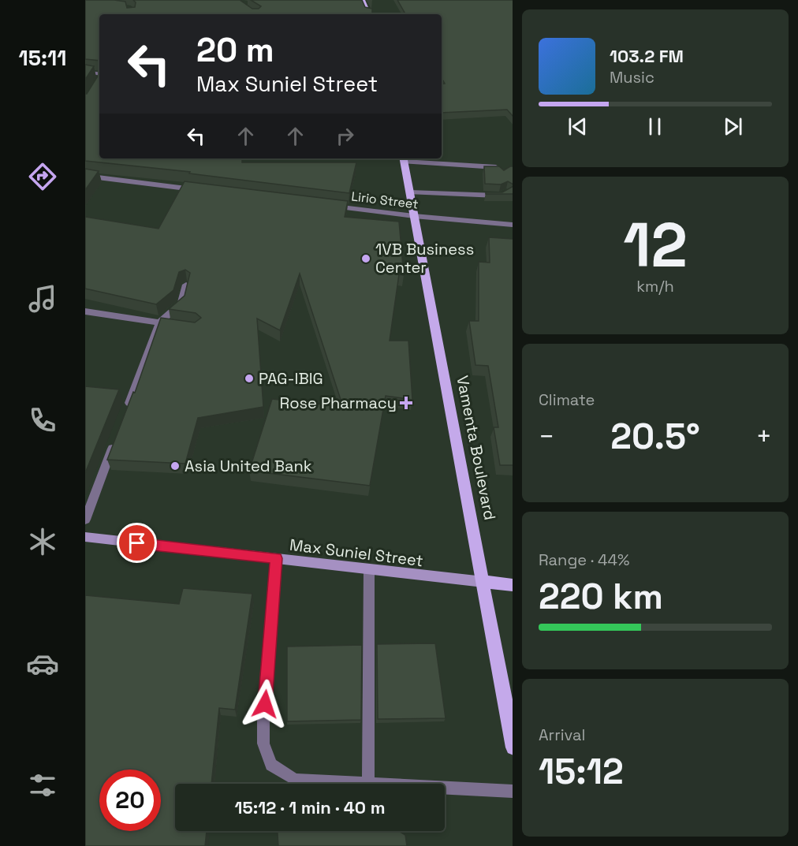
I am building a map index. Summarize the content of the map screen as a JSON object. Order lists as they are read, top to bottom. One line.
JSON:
{"streets":{"main road":["Vamenta Boulevard","Max Suniel Street"],"street":["Lirio Street"]},"crossings":[["Lirio Street","Vamenta Boulevard"],["Vamenta Boulevard","Max Suniel Street"]],"places":{"other":["1VB Business Center","PAG-IBIG","Asia United Bank"],"health":["Rose Pharmacy"]},"page":{"tabs":"15:11","turn":["20 m","Max Suniel Street"],"song":["103.2 FM","Music"],"tile":[["12","km/h"],"Climate",["Range · 44%","220 km"],["Arrival","15:12"]],"heat":["−","20.5°","+"],"limit":"20","trip":"15:12 · 1 min · 40 m"}}
